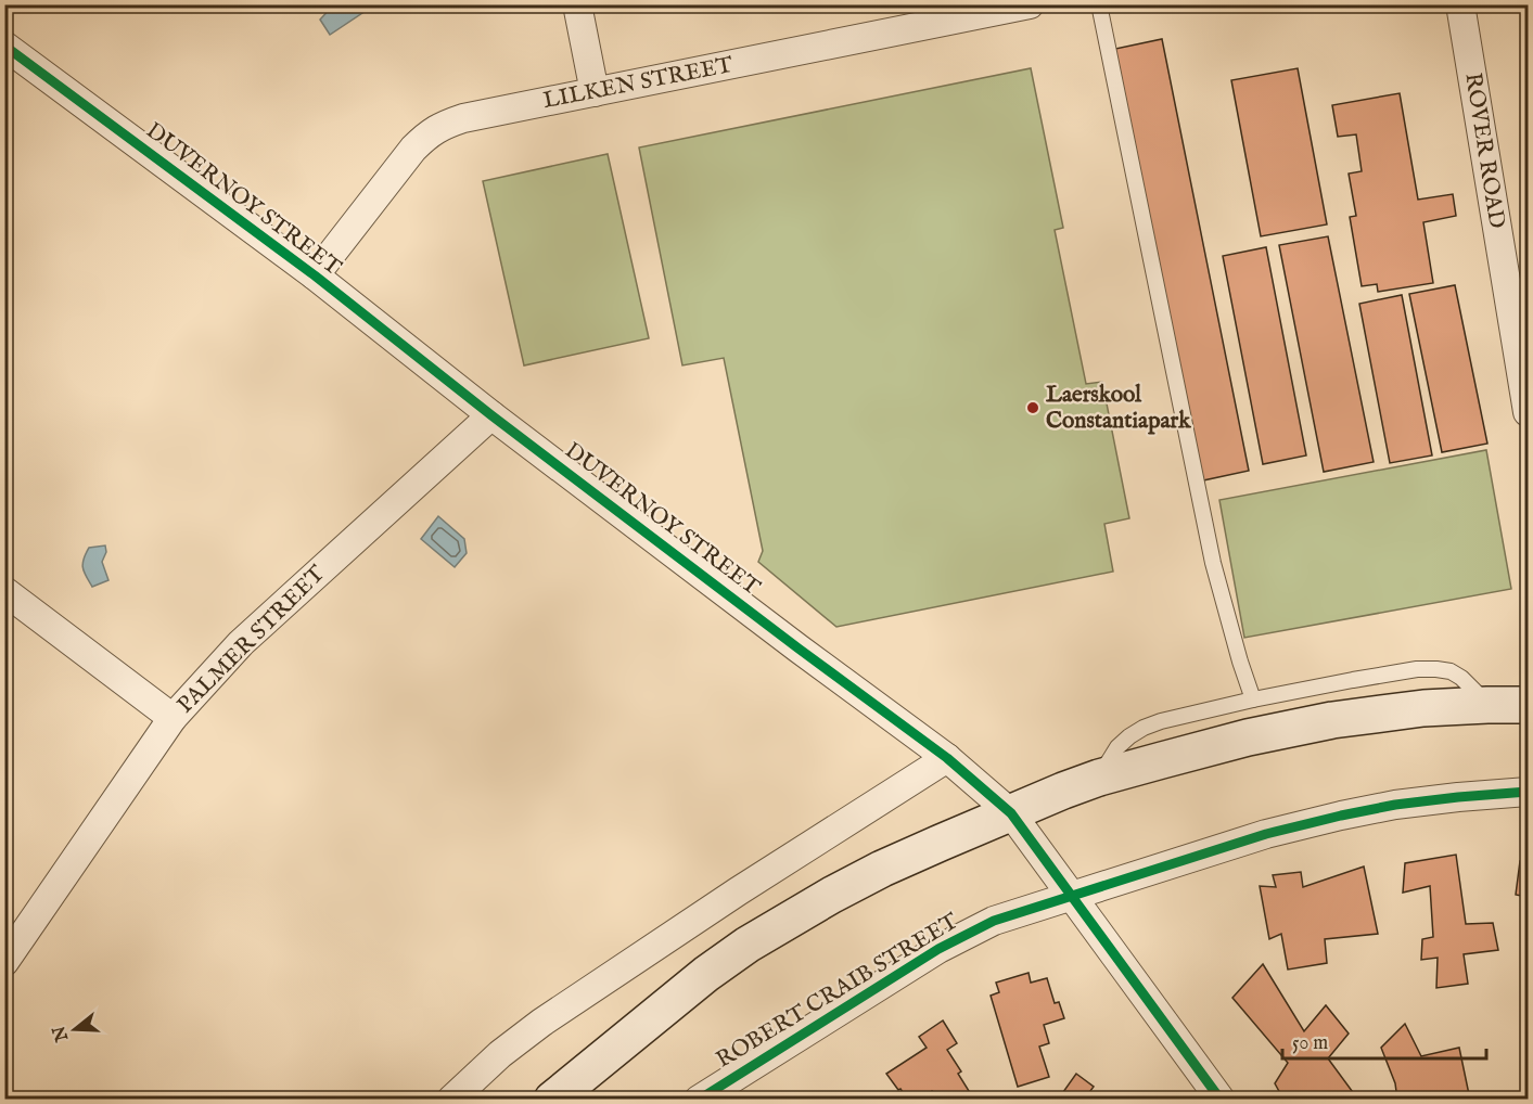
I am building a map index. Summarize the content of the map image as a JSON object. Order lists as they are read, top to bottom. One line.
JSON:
{"streets":{"street":["LILKEN STREET","ROVER ROAD","DUVERNOY STREET","PALMER STREET","ROBERT CRAIB STREET"]},"crossings":[["LILKEN STREET","DUVERNOY STREET"],["DUVERNOY STREET","PALMER STREET"],["DUVERNOY STREET","ROBERT CRAIB STREET"]],"places":["Laerskool Constantiapark"],"scale_bar":"50 m","north":"left"}
